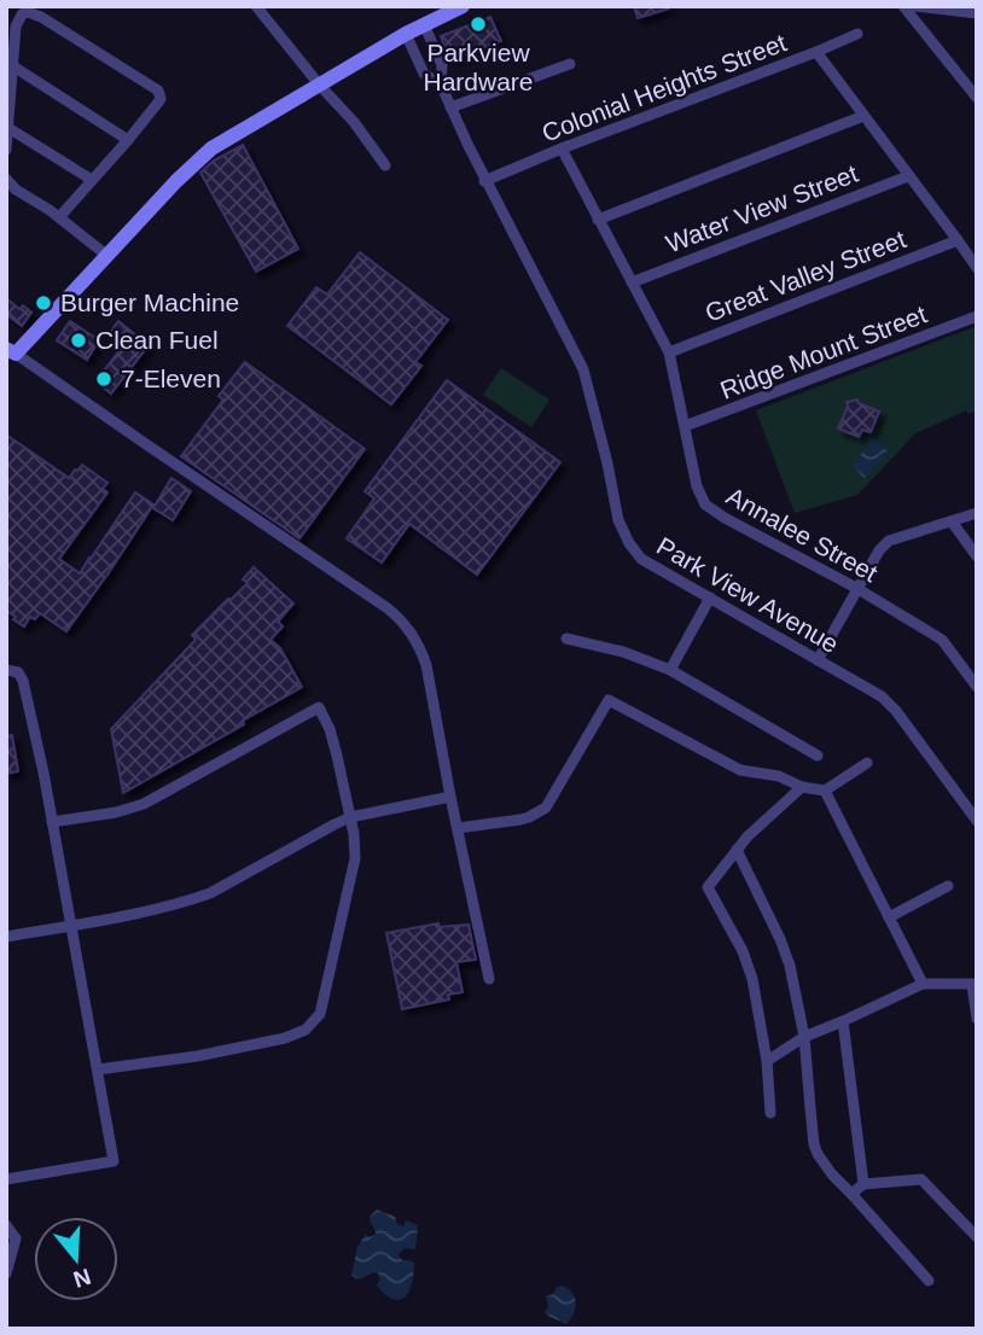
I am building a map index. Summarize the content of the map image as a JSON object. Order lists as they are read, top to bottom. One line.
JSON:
{"streets":{"street":["Colonial Heights Street","Water View Street","Great Valley Street","Ridge Mount Street","Annalee Street","Park View Avenue"]},"crossings":[["Colonial Heights Street","Annalee Street"],["Colonial Heights Street","Park View Avenue"],["Water View Street","Annalee Street"],["Great Valley Street","Annalee Street"],["Ridge Mount Street","Annalee Street"]],"places":["Parkview Hardware","Burger Machine","Clean Fuel","7-Eleven"],"north":"bottom"}
